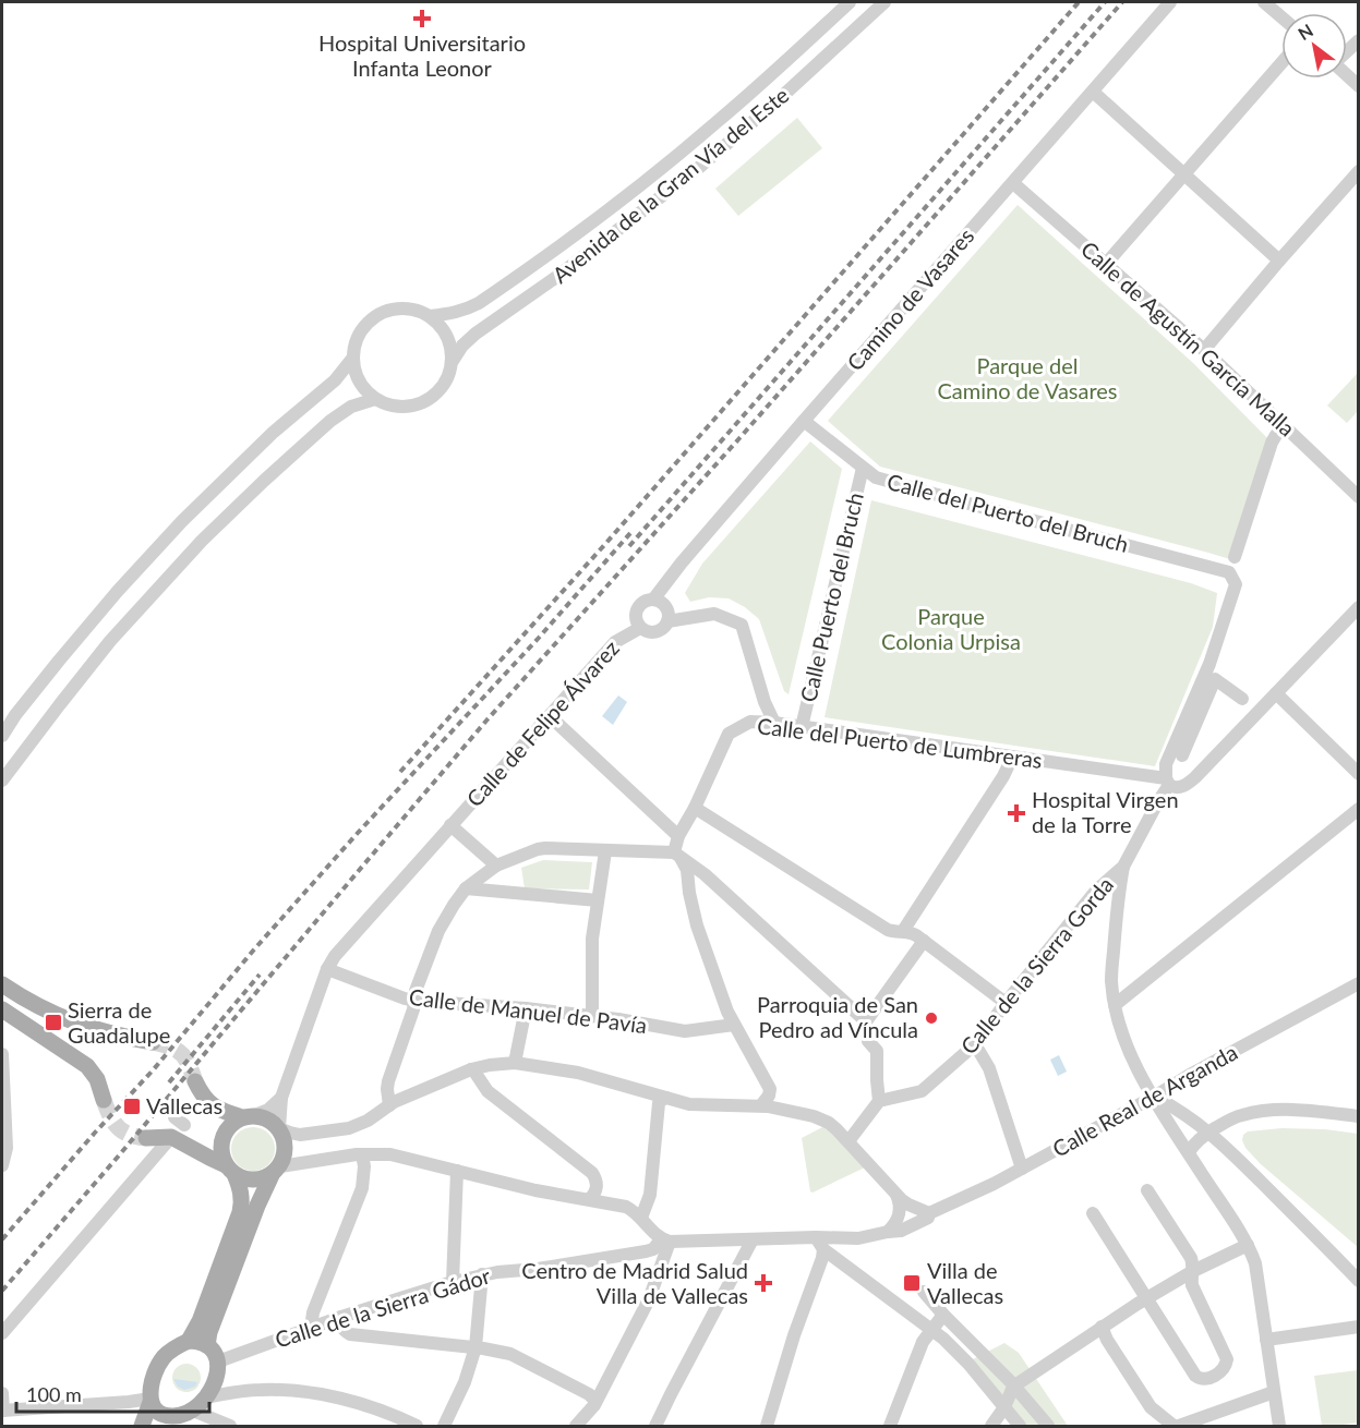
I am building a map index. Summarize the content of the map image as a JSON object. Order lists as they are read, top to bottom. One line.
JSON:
{"streets":{"street":["Avenida de la Gran Vía del Este","Camino de Vasares","Calle de Agustín García Malla","Calle del Puerto del Bruch","Calle Puerto del Bruch","Calle de Felipe Álvarez","Calle del Puerto de Lumbreras","Calle de la Sierra Gorda","Calle de Manuel de Pavía","Calle Real de Arganda","Calle de la Sierra Gádor"]},"crossings":[["Camino de Vasares","Calle de Agustín García Malla"],["Camino de Vasares","Calle del Puerto del Bruch"],["Camino de Vasares","Calle de Felipe Álvarez"],["Calle del Puerto del Bruch","Calle Puerto del Bruch"],["Calle del Puerto del Bruch","Calle de la Sierra Gorda"],["Calle Puerto del Bruch","Calle del Puerto de Lumbreras"],["Calle de Felipe Álvarez","Calle de Manuel de Pavía"],["Calle del Puerto de Lumbreras","Calle de la Sierra Gorda"],["Calle Real de Arganda","Calle de la Sierra Gádor"]],"parks":["Parque del Camino de Vasares","Parque Colonia Urpisa"],"places":{"health":["Hospital Universitario Infanta Leonor","Hospital Virgen de la Torre","Centro de Madrid Salud Villa de Vallecas"],"other":["Parroquia de San Pedro ad Víncula"],"transit":["Sierra de Guadalupe","Vallecas","Villa de Vallecas"]},"scale_bar":"100 m","north":"top left"}
